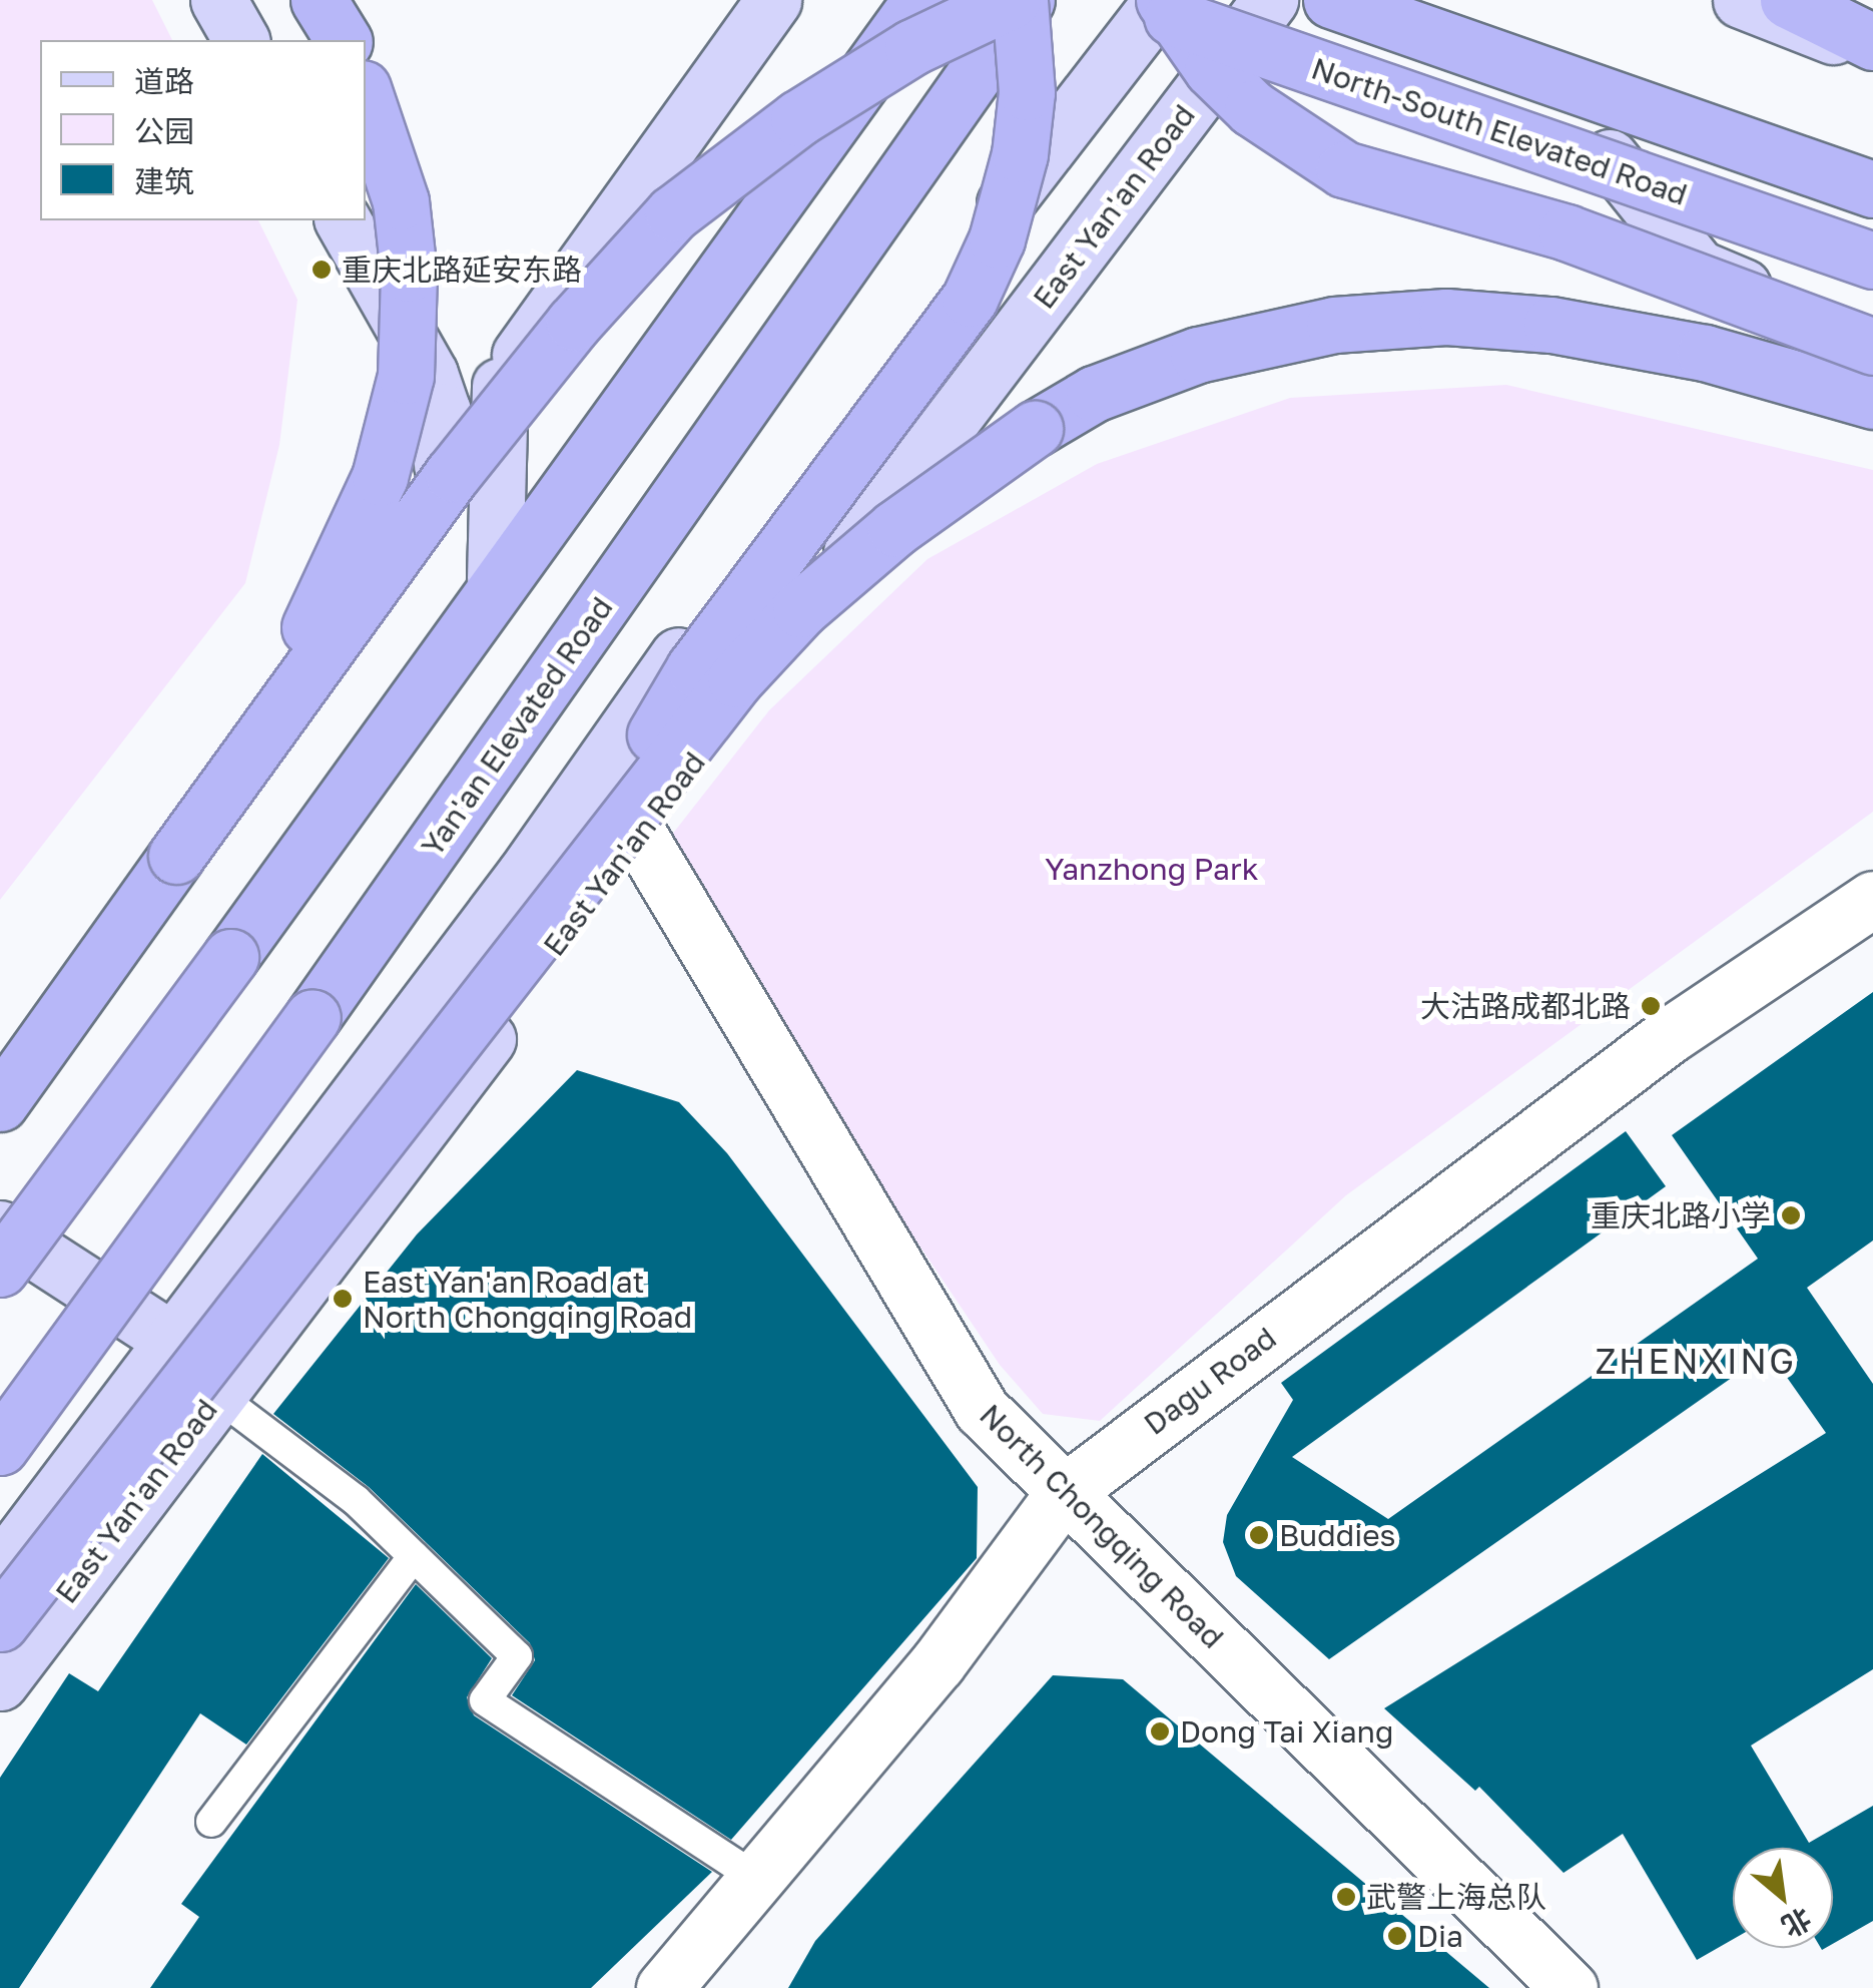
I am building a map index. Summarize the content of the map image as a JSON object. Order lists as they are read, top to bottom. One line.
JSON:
{"streets":{"highway":["North-South Elevated Road","Yan'an Elevated Road"],"main road":["East Yan'an Road"],"street":["Dagu Road","North Chongqing Road"]},"crossings":[["East Yan'an Road","North Chongqing Road"],["Dagu Road","North Chongqing Road"]],"districts":["ZHENXING"],"parks":["Yanzhong Park"],"places":["重庆北路延安东路","大沽路成都北路","重庆北路小学","East Yan'an Road at North Chongqing Road","Buddies","Dong Tai Xiang","武警上海总队","Dia"],"legend":["道路","公园","建筑"],"north":"bottom right"}
